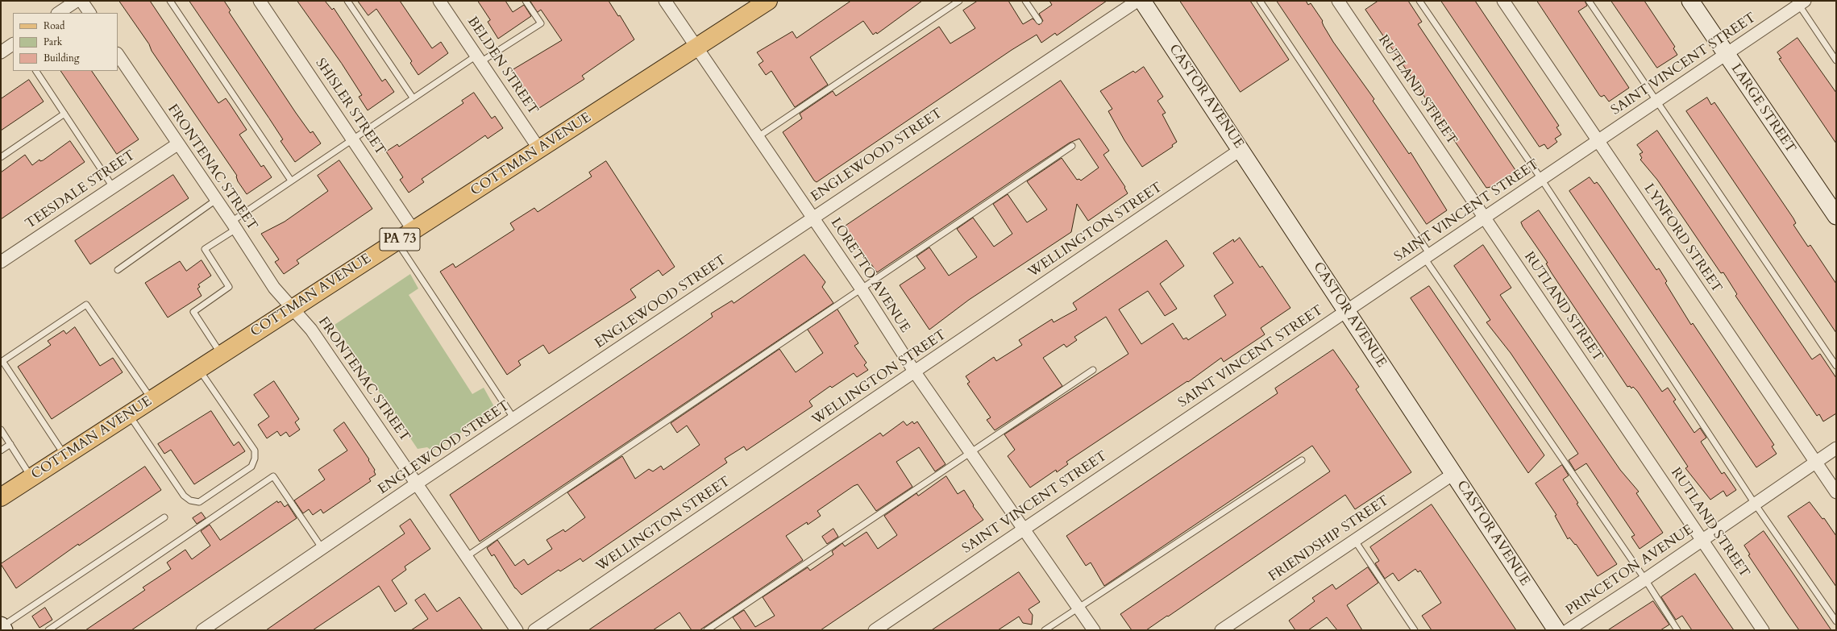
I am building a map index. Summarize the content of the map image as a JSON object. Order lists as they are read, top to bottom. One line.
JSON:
{"streets":{"main road":["CASTOR AVENUE","LARGE STREET","COTTMAN AVENUE","PA 73"],"street":["SAINT VINCENT STREET","BELDEN STREET","RUTLAND STREET","SHISLER STREET","ENGLEWOOD STREET","FRONTENAC STREET","TEESDALE STREET","WELLINGTON STREET","LYNFORD STREET","LORETTO AVENUE","FRIENDSHIP STREET","PRINCETON AVENUE"]},"crossings":[["SAINT VINCENT STREET","RUTLAND STREET"],["SAINT VINCENT STREET","CASTOR AVENUE"],["SAINT VINCENT STREET","LARGE STREET"],["SAINT VINCENT STREET","LYNFORD STREET"],["SAINT VINCENT STREET","LORETTO AVENUE"],["BELDEN STREET","COTTMAN AVENUE"],["RUTLAND STREET","PRINCETON AVENUE"],["CASTOR AVENUE","ENGLEWOOD STREET"],["CASTOR AVENUE","WELLINGTON STREET"],["CASTOR AVENUE","FRIENDSHIP STREET"],["SHISLER STREET","COTTMAN AVENUE"],["COTTMAN AVENUE","FRONTENAC STREET"],["COTTMAN AVENUE","LORETTO AVENUE"],["ENGLEWOOD STREET","FRONTENAC STREET"],["ENGLEWOOD STREET","LORETTO AVENUE"],["FRONTENAC STREET","TEESDALE STREET"],["WELLINGTON STREET","LORETTO AVENUE"],["LYNFORD STREET","PRINCETON AVENUE"]],"legend":["Road","Park","Building"]}
